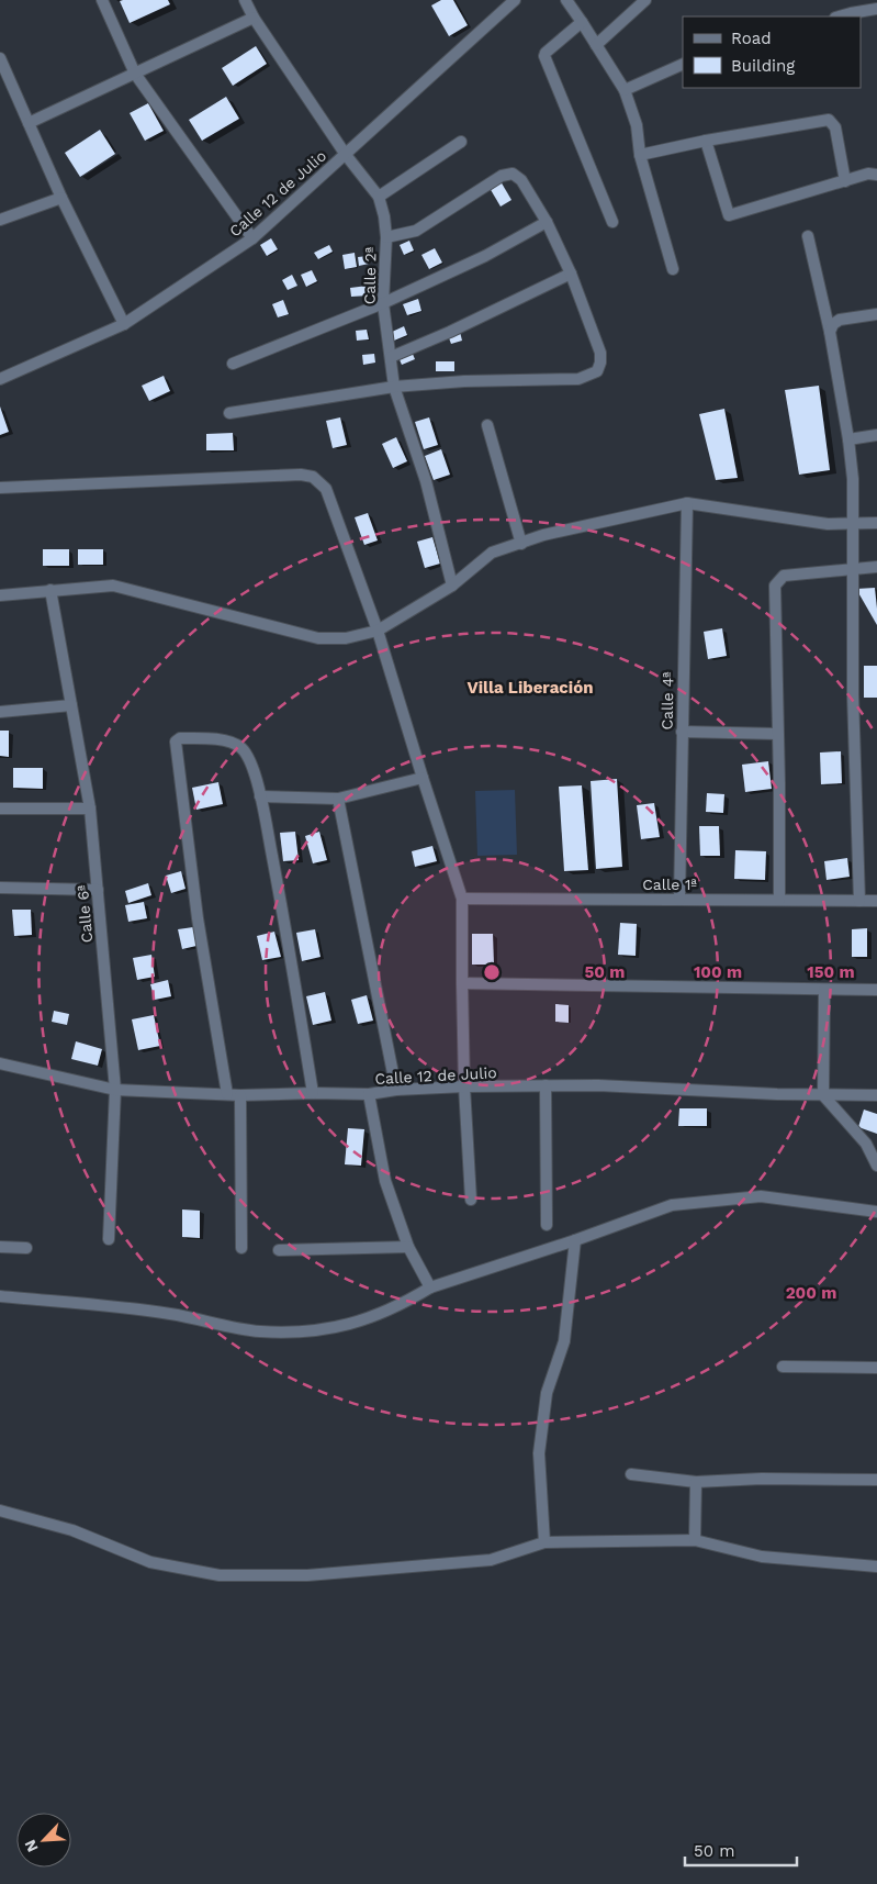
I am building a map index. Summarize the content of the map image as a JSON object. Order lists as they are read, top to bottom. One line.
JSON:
{"streets":{"street":["Calle 12 de Julio","Calle 2ª","Calle 4ª","Calle 1ª","Calle 6ª"]},"crossings":[["Calle 12 de Julio","Calle 2ª"],["Calle 12 de Julio","Calle 6ª"],["Calle 4ª","Calle 1ª"]],"districts":["Villa Liberación"],"legend":["Road","Building"],"scale_bar":"50 m","north":"bottom left","rings":["50 m","100 m","150 m","200 m"]}
